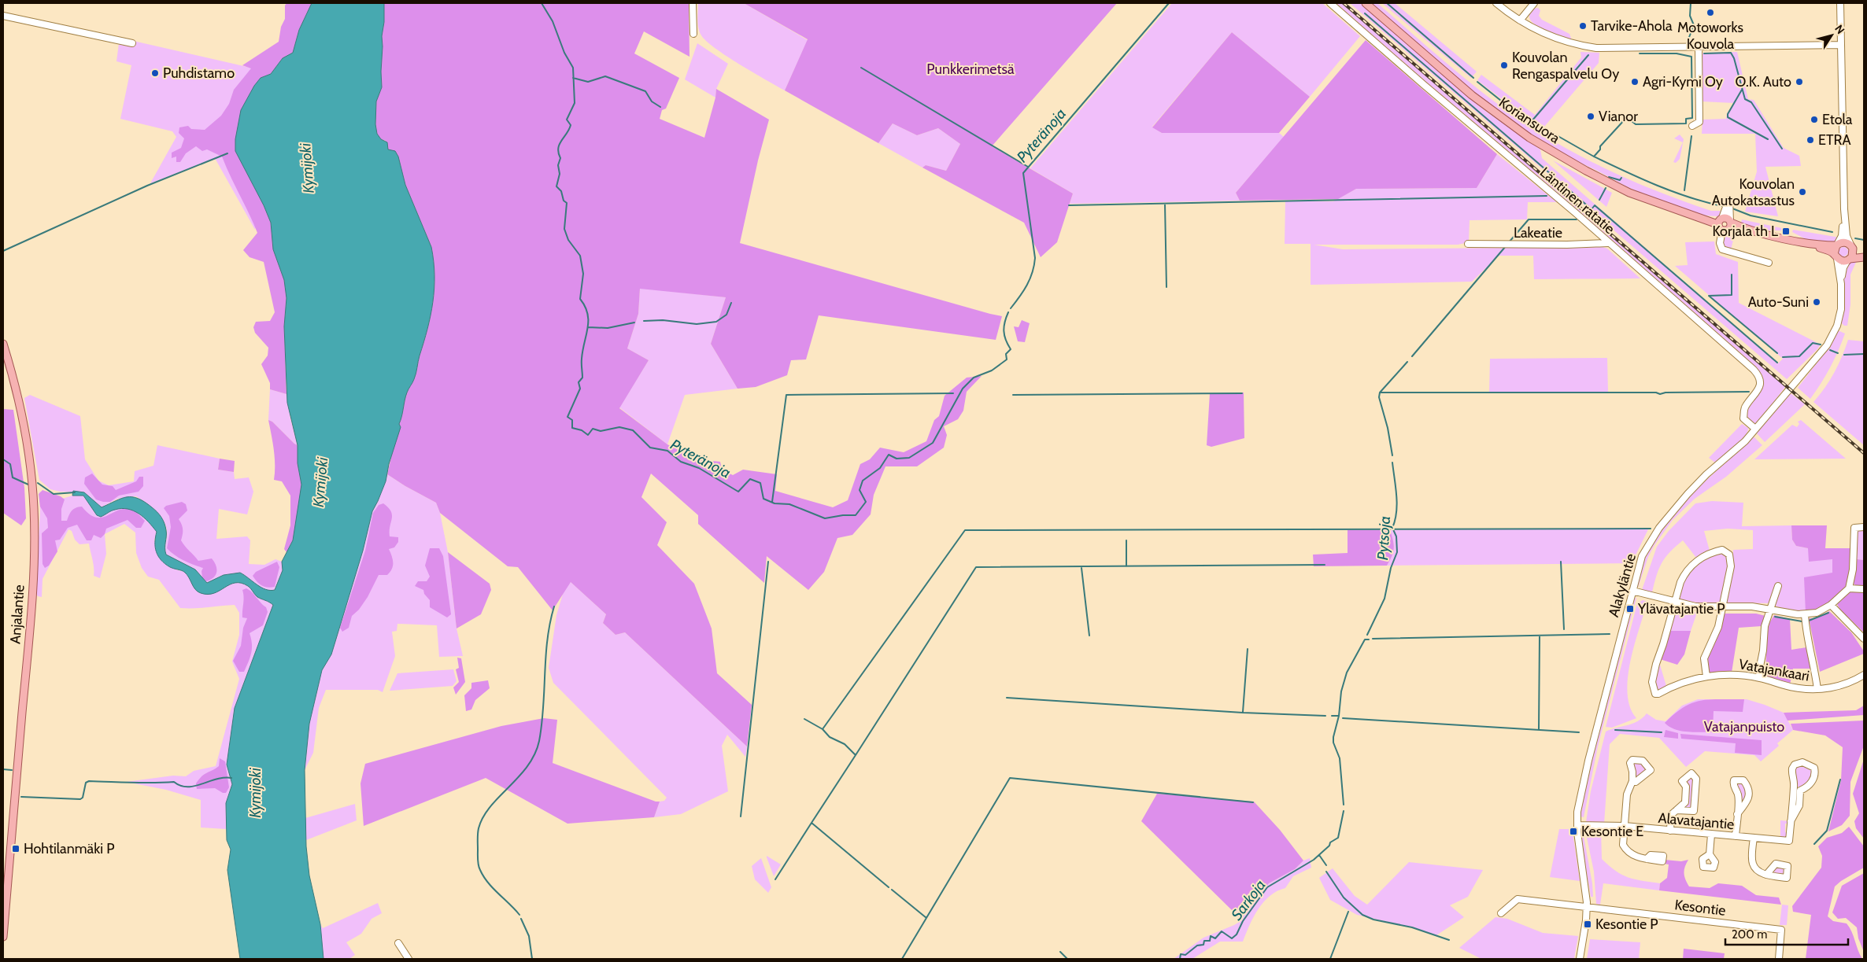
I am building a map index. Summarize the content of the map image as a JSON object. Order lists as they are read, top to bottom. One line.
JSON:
{"streets":{"main road":["Koriansuora","Anjalantie"],"street":["Läntinen ratatie","Lakeatie","Alakyläntie","Vatajankaari","Alavatajantie","Kesontie"]},"crossings":[["Koriansuora","Alakyläntie"],["Läntinen ratatie","Lakeatie"],["Läntinen ratatie","Alakyläntie"],["Alakyläntie","Alavatajantie"],["Alakyläntie","Kesontie"]],"water":["Pyteränoja","Kymijoki","Pytsoja","Sarkoja"],"parks":["Punkkerimetsä","Vatajanpuisto"],"places":{"other":["Motoworks Kouvola","Tarvike-Ahola","Kouvolan Rengaspalvelu Oy","Puhdistamo","Agri-Kymi Oy","O.K. Auto","Vianor","Etola","ETRA","Kouvolan Autokatsastus","Auto-Suni"],"transit":["Korjala th L","Ylävatajantie P","Kesontie E","Hohtilanmäki P","Kesontie P"]},"scale_bar":"200 m","north":"top right"}
